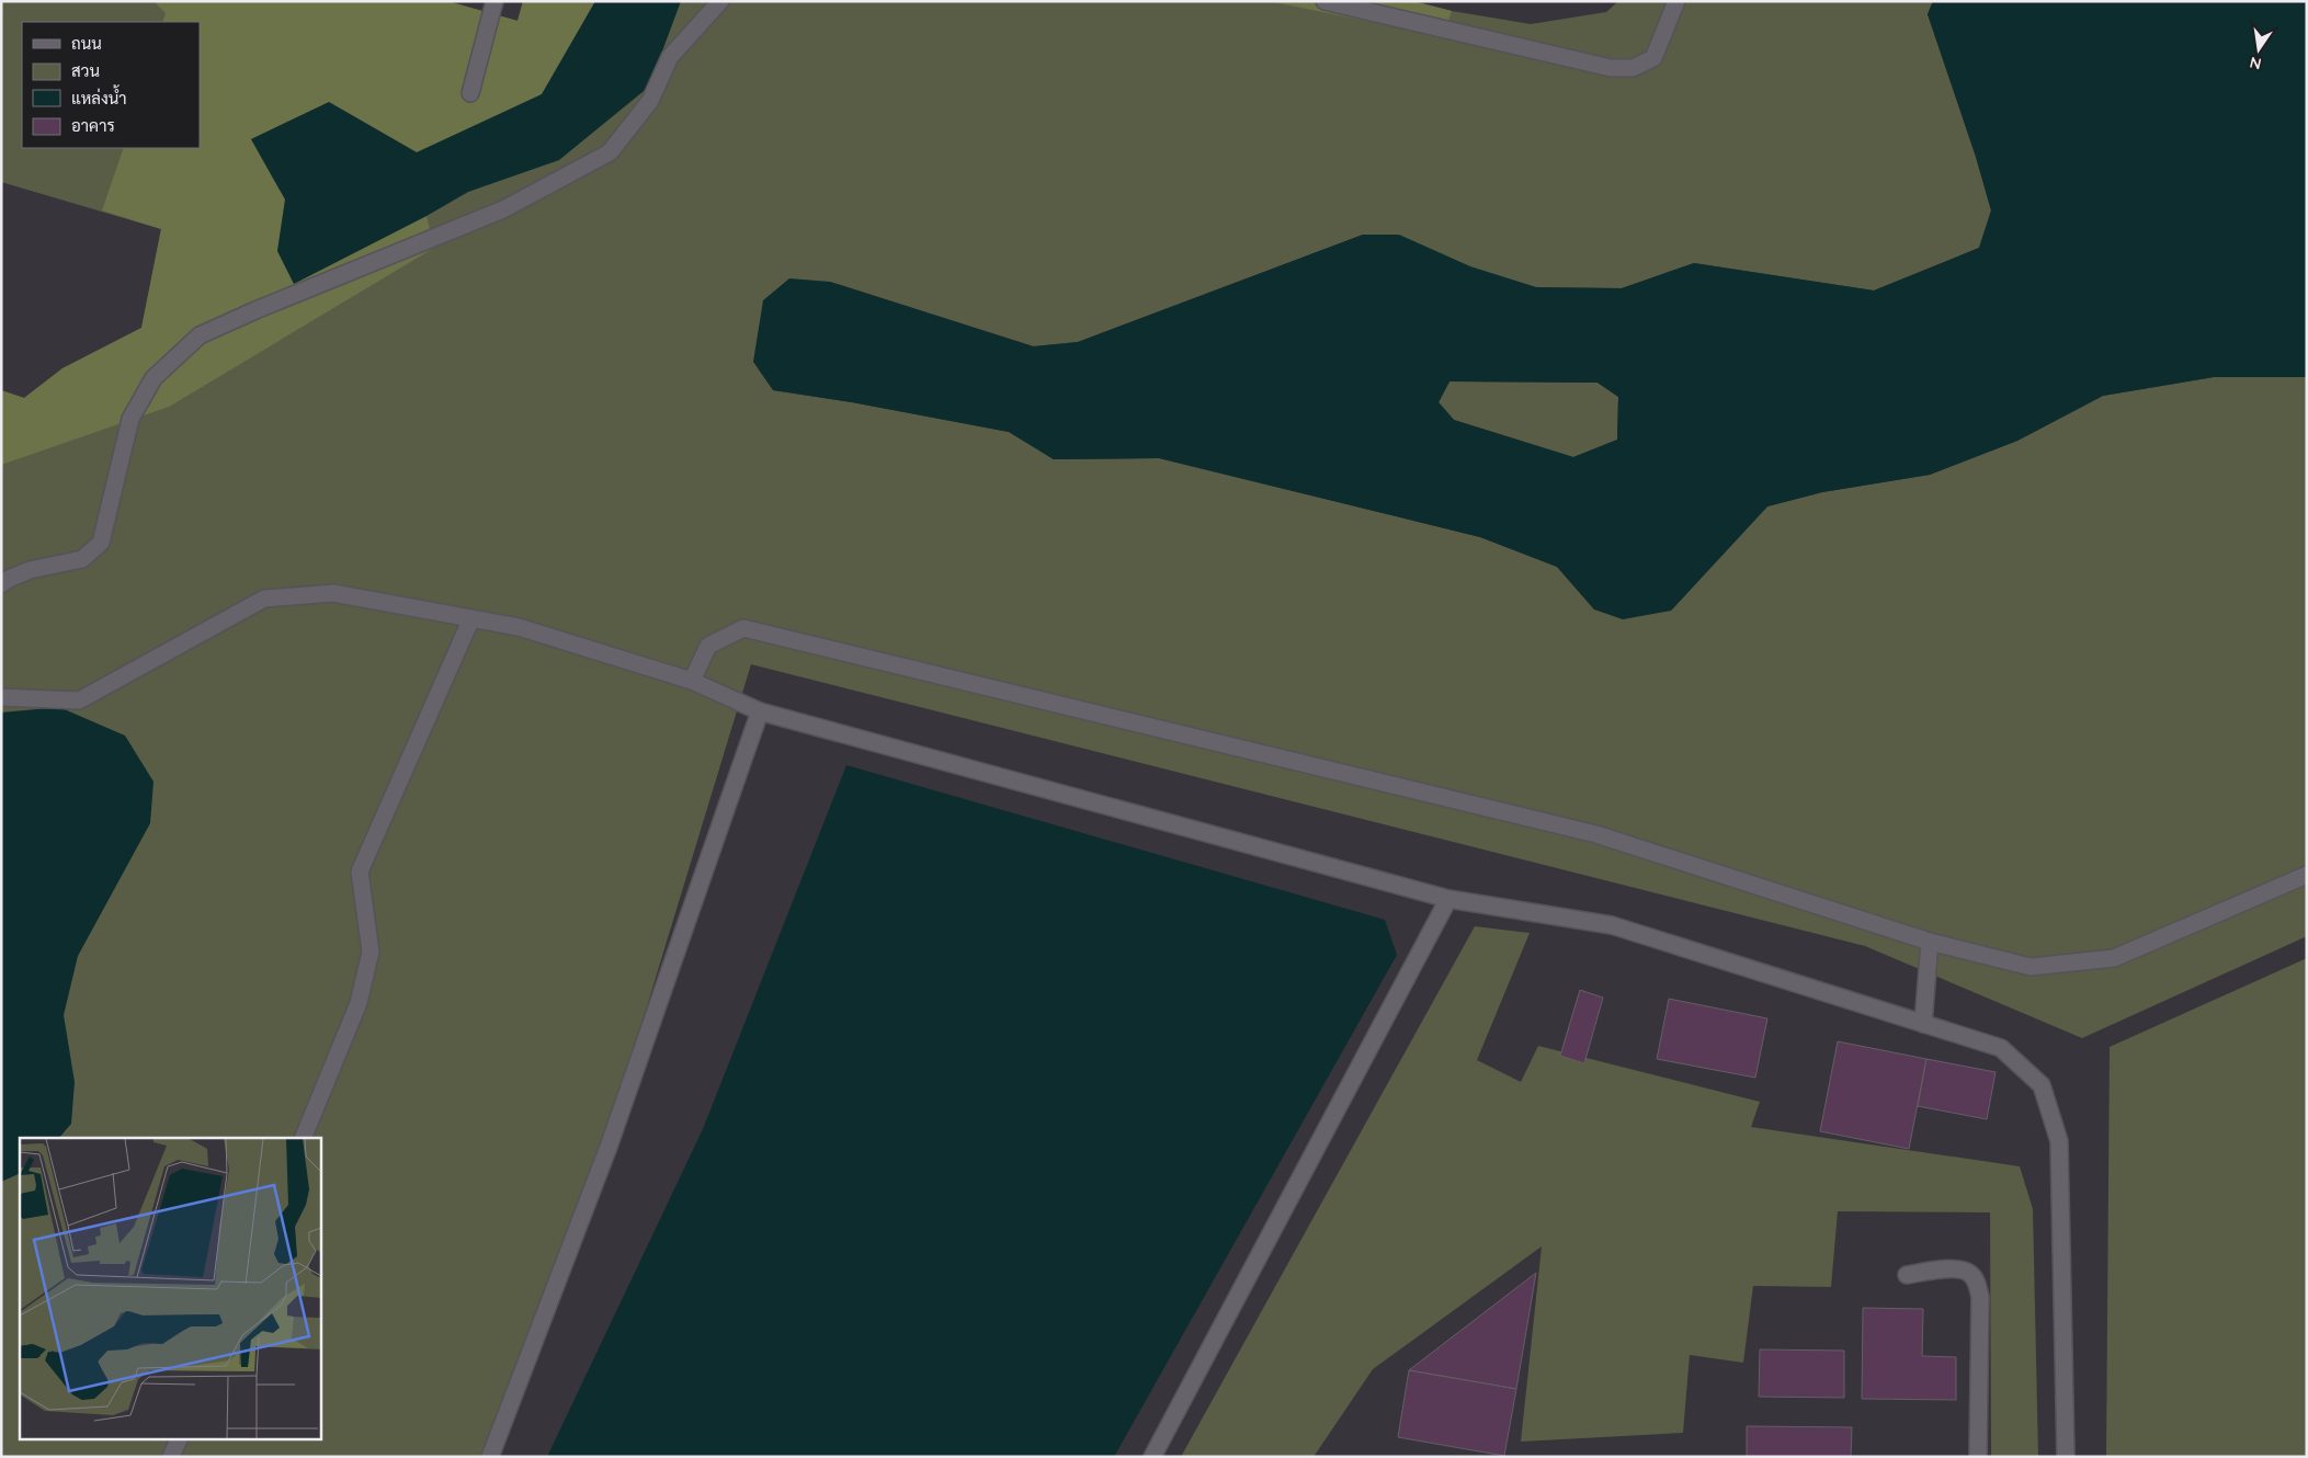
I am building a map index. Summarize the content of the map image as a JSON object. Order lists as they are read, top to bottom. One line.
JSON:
{"legend":["ถนน","สวน","แหล่งน้ำ","อาคาร"],"north":"bottom"}
